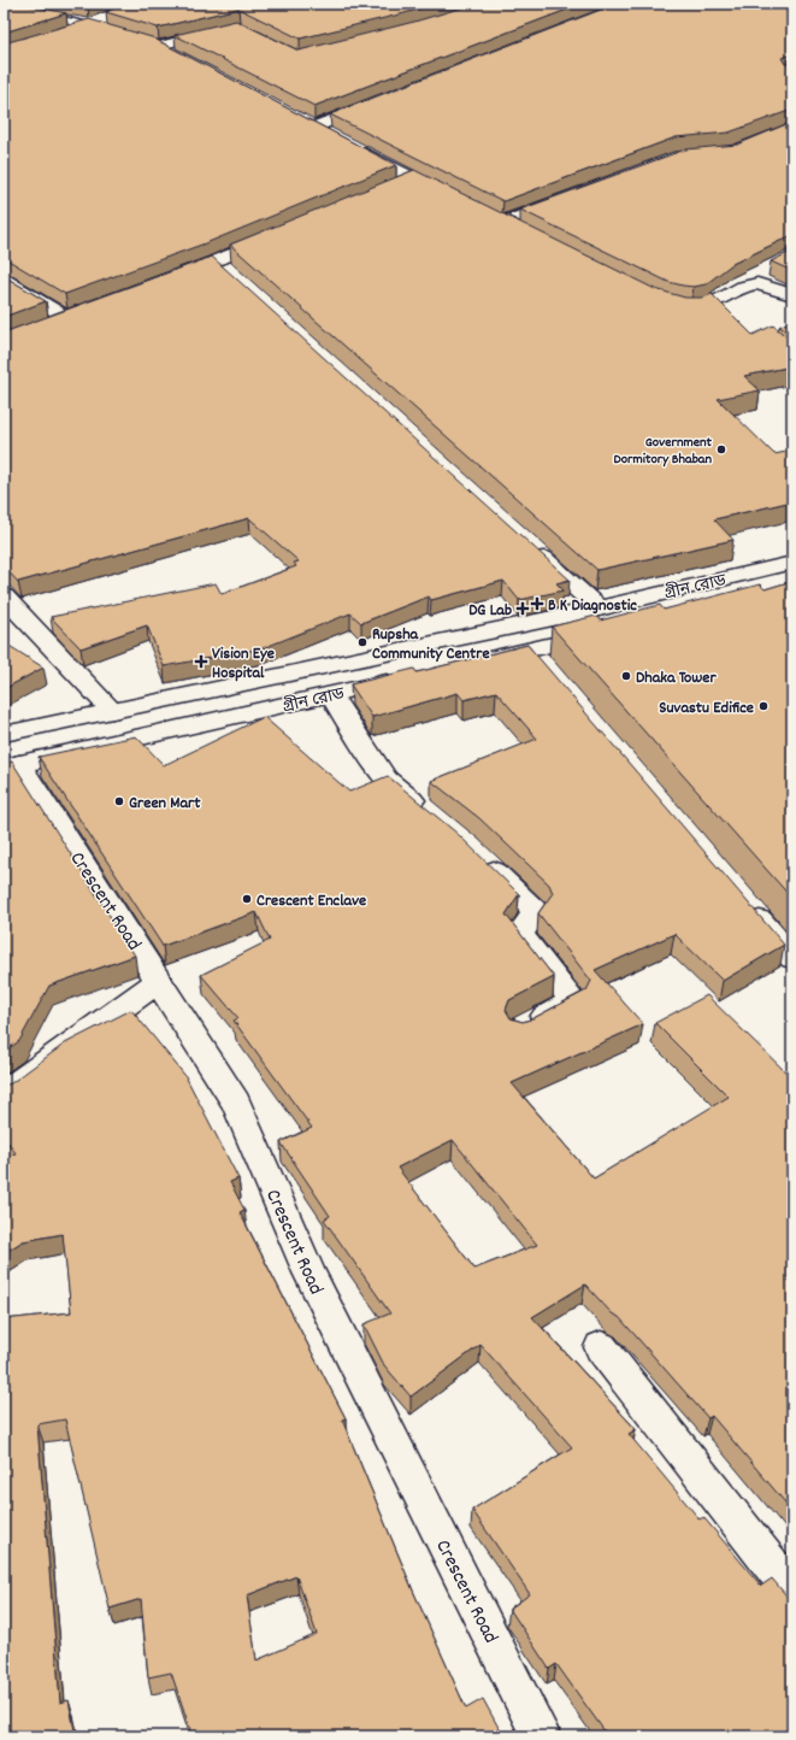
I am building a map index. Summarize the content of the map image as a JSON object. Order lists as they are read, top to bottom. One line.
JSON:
{"streets":{"street":["গ্রীন রোড","Crescent Road"]},"crossings":[["গ্রীন রোড","Crescent Road"]],"places":{"other":["Government Dormitory Bhaban","Rupsha Community Centre","Dhaka Tower","Suvastu Edifice","Green Mart","Crescent Enclave"],"health":["B K Diagnostic","DG Lab","Vision Eye Hospital"]}}
